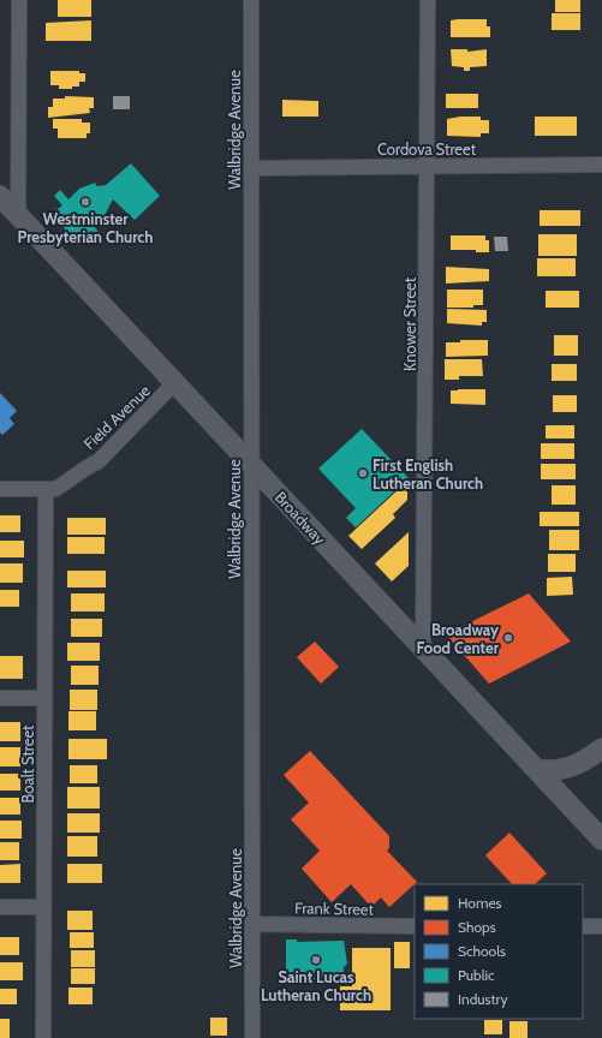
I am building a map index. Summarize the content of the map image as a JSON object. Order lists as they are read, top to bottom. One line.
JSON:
{"streets":{"street":["Walbridge Avenue","Cordova Street","Knower Street","Field Avenue","Broadway","Boalt Street","Frank Street"]},"crossings":[["Walbridge Avenue","Cordova Street"],["Walbridge Avenue","Broadway"],["Walbridge Avenue","Frank Street"],["Cordova Street","Knower Street"],["Knower Street","Broadway"],["Field Avenue","Broadway"],["Field Avenue","Boalt Street"]],"places":["Westminster Presbyterian Church","First English Lutheran Church","Broadway Food Center","Saint Lucas Lutheran Church"],"legend":["Homes","Shops","Schools","Public","Industry"]}
